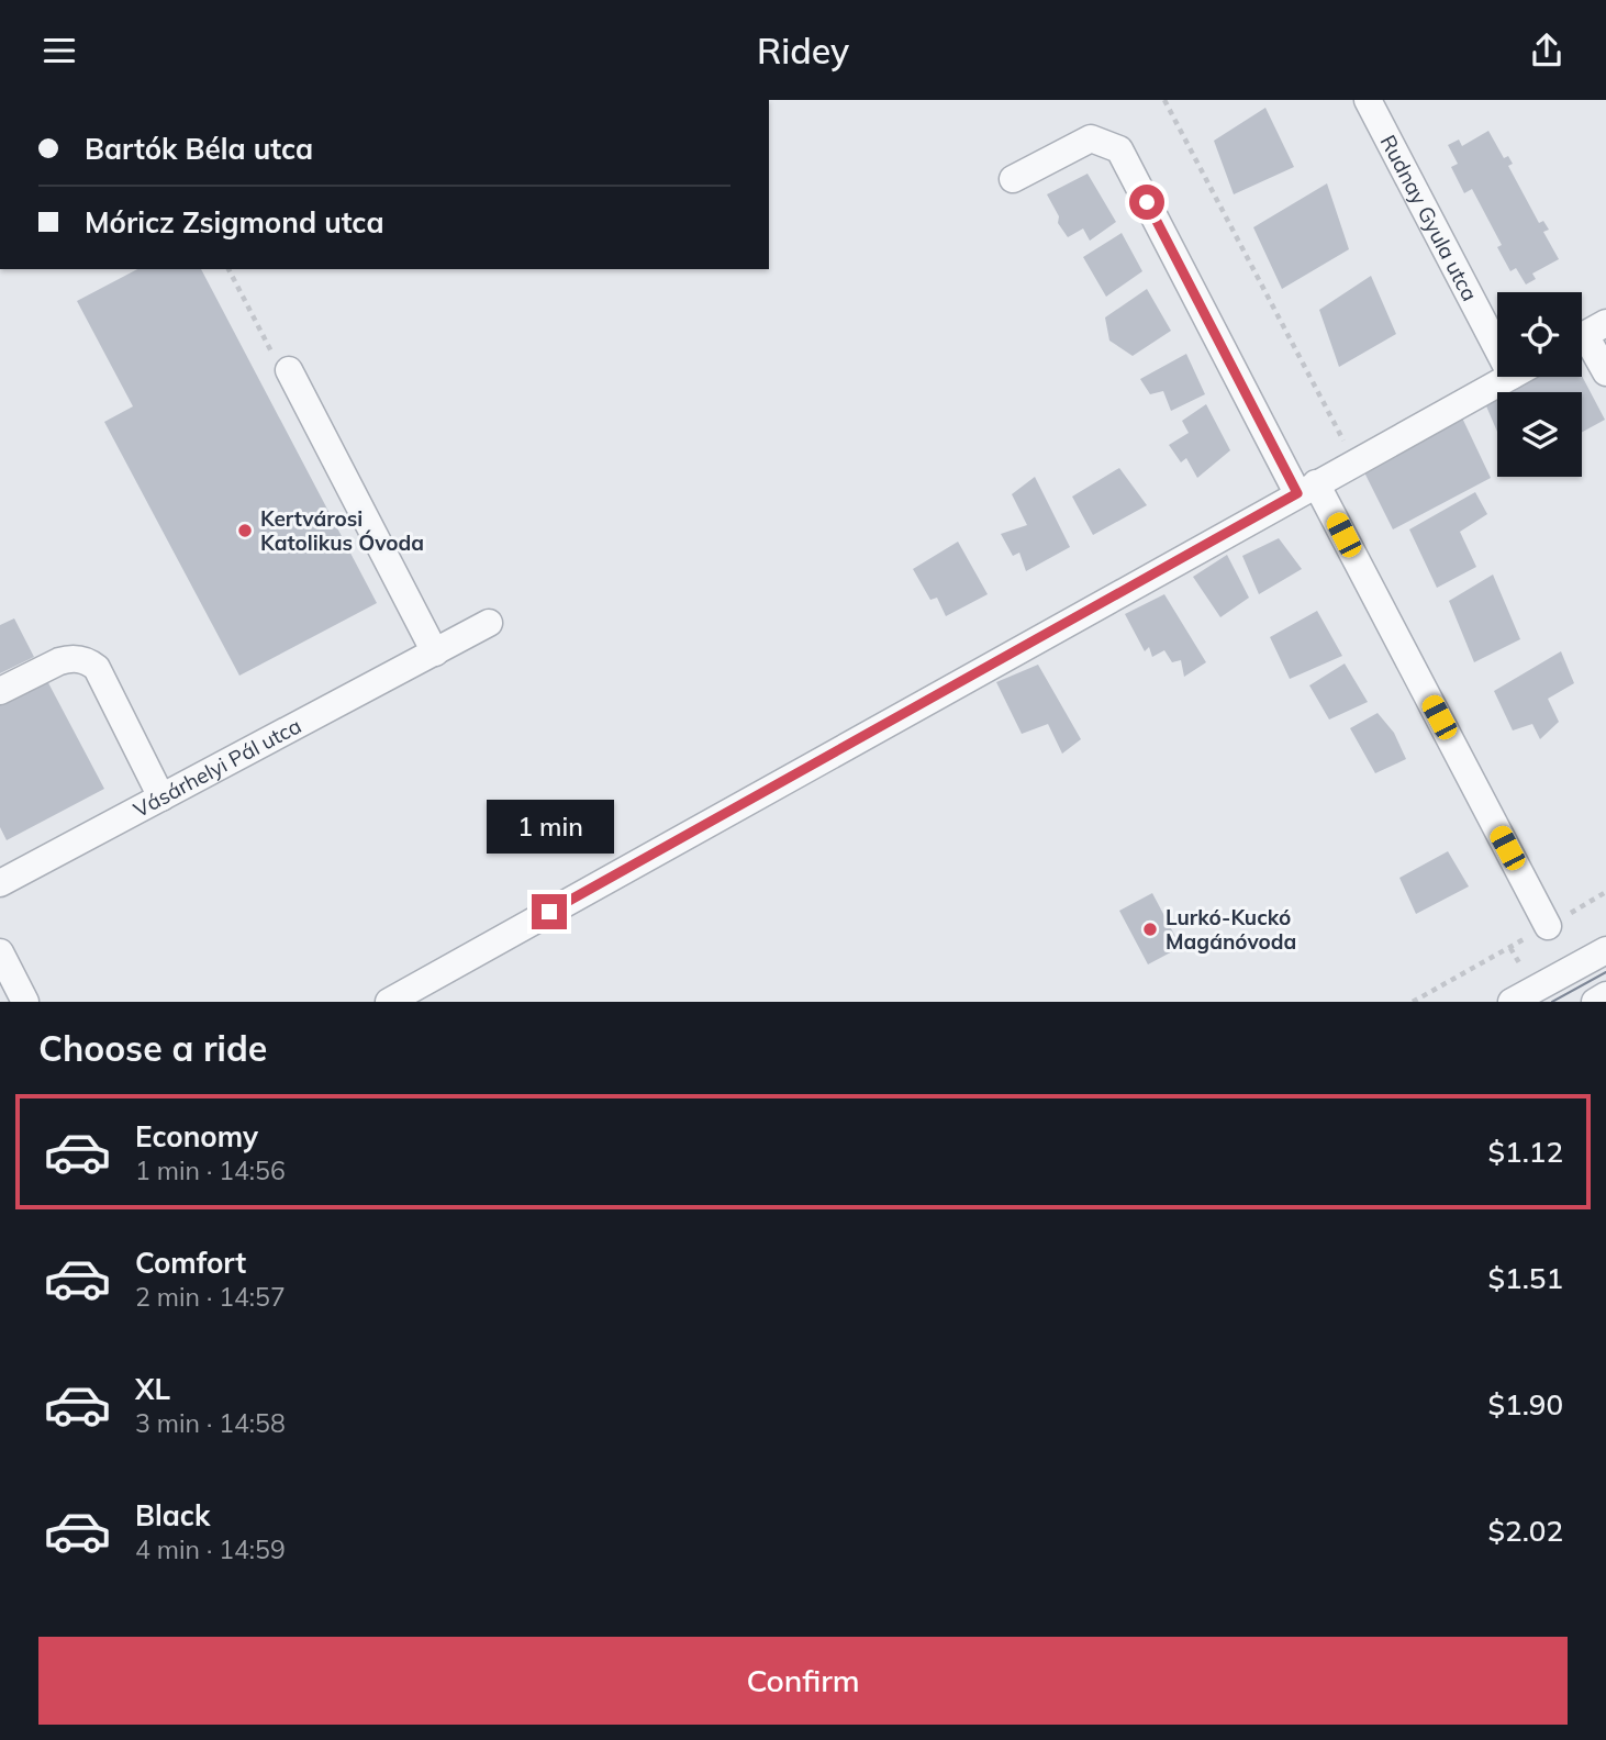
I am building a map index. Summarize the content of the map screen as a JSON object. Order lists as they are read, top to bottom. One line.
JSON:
{"streets":{"street":["Rudnay Gyula utca","Vásárhelyi Pál utca"]},"places":["Kertvárosi Katolikus Óvoda","Lurkó-Kuckó Magánóvoda"],"page":{"header":"Ridey","banner":["Bartók Béla utca","Móricz Zsigmond utca"],"bubble":"1 min","heading":"Choose a ride","list":[{"name":"Economy","note":"1 min · 14:56","value":"$1.12"},{"name":"Comfort","note":"2 min · 14:57","value":"$1.51"},{"name":"XL","note":"3 min · 14:58","value":"$1.90"},{"name":"Black","note":"4 min · 14:59","value":"$2.02"}],"buttons":"Confirm"}}
